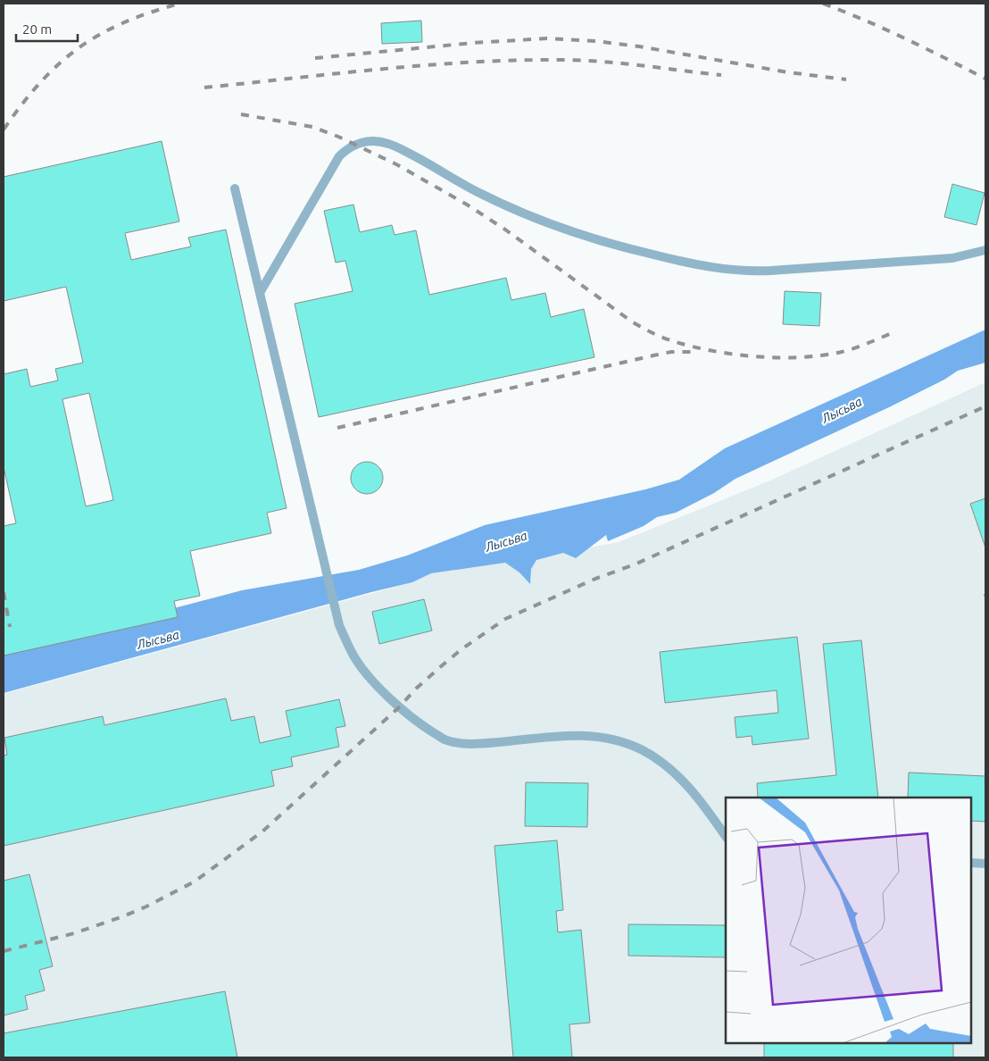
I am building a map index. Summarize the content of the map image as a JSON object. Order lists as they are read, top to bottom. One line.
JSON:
{"water":["Лысьва"],"scale_bar":"20 m"}
